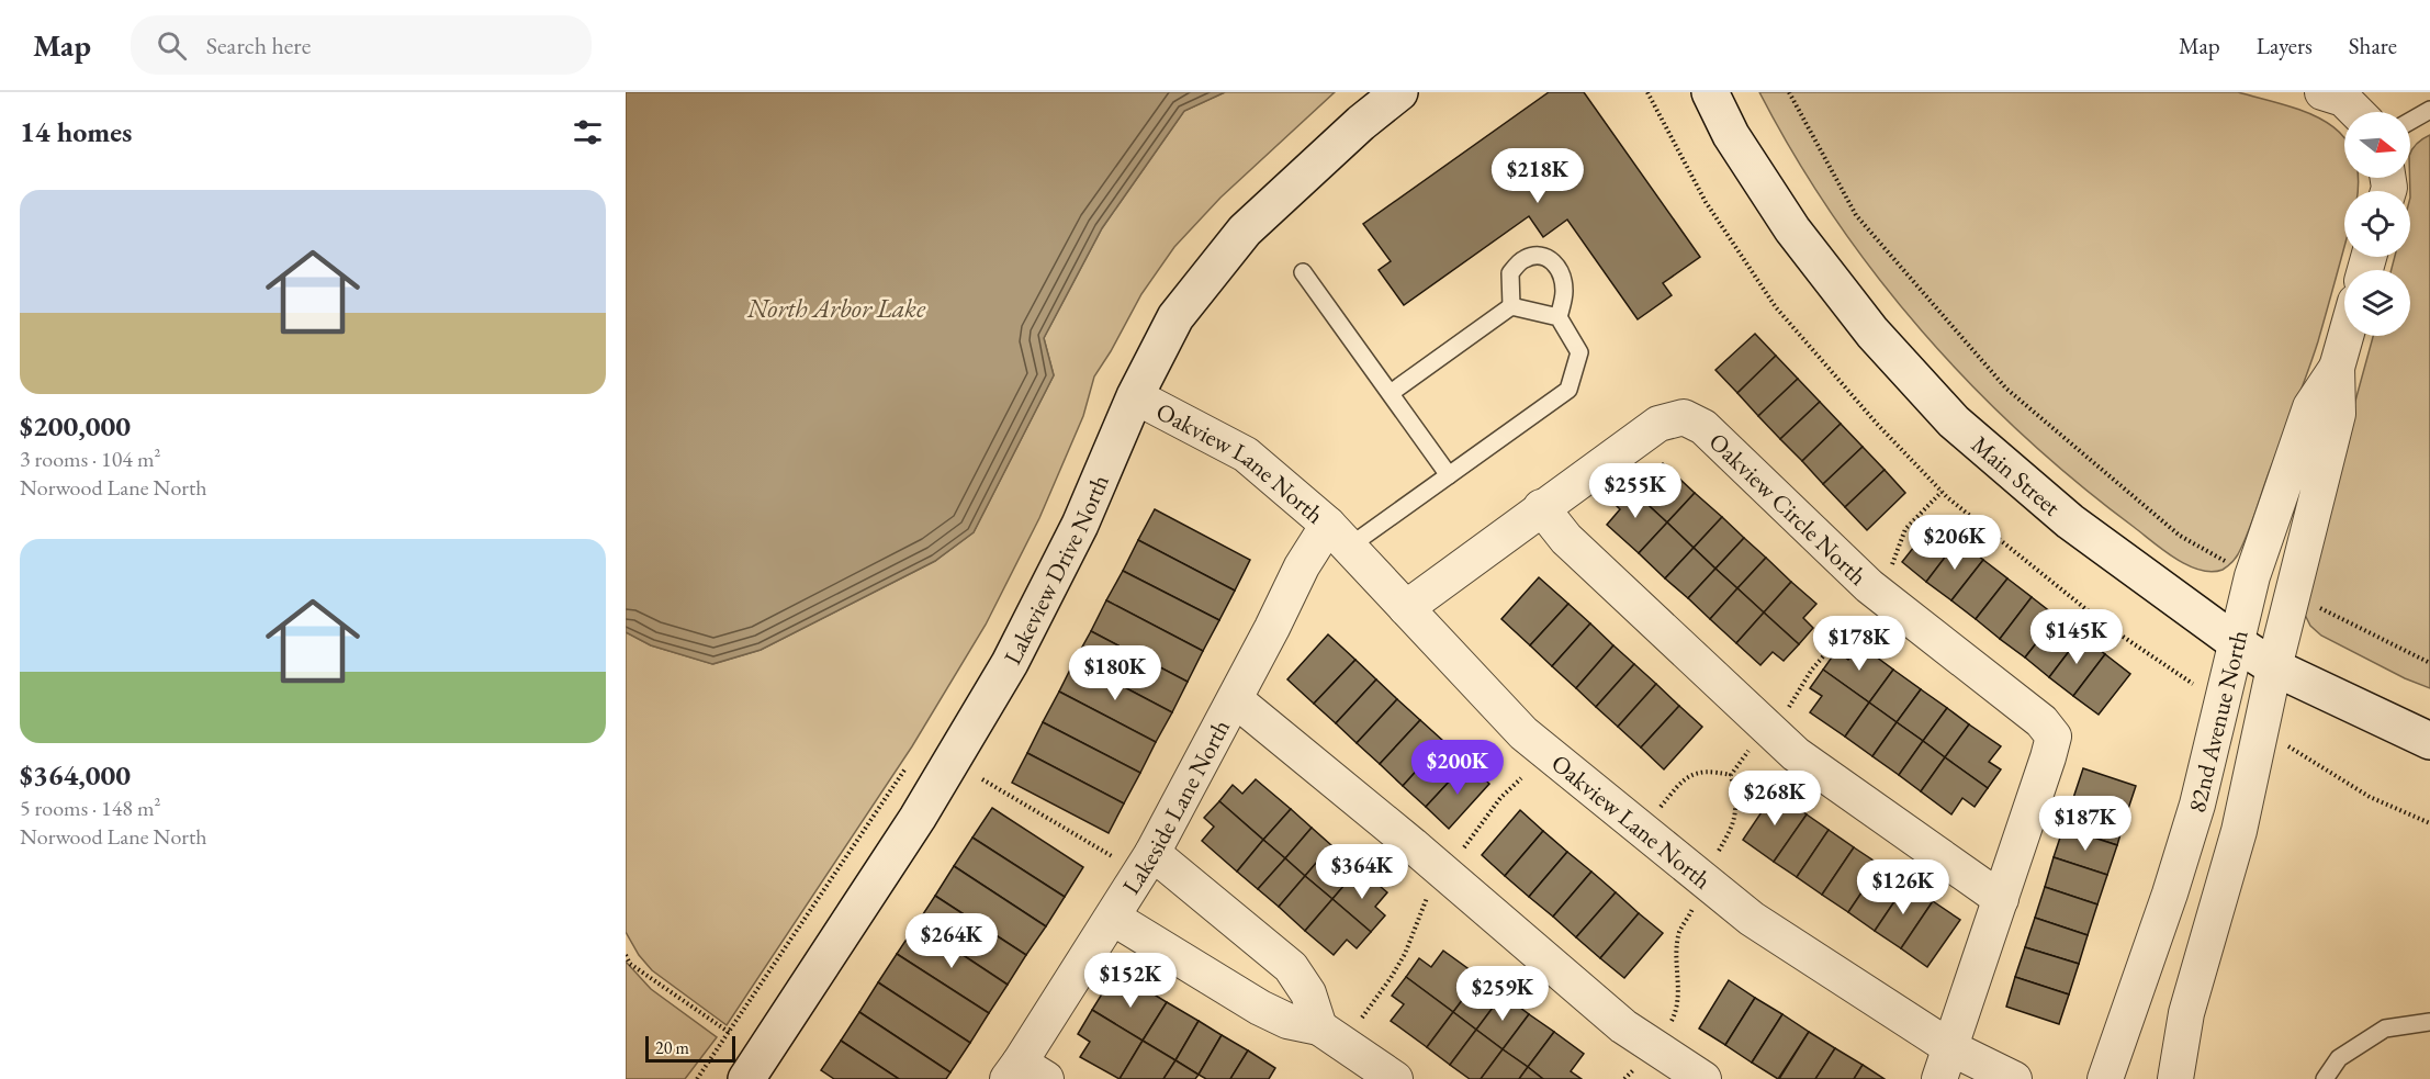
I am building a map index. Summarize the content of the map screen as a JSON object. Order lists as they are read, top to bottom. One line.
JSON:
{"streets":{"street":["Oakview Lane North","Main Street","Oakview Circle North","Lakeview Drive North","82nd Avenue North","Lakeside Lane North"]},"crossings":[["Oakview Lane North","Oakview Circle North"],["Oakview Lane North","Lakeview Drive North"],["Oakview Lane North","Lakeside Lane North"],["Main Street","82nd Avenue North"]],"water":["North Arbor Lake"],"scale_bar":"20 m","north":"right","page":{"header":"Map","search":"Search here","nav":["Map","Layers","Share"],"heading":"14 homes","price":["$218K","$255K","$206K","$145K","$178K","$180K","$200K","$268K","$187K","$364K","$126K","$264K","$152K","$259K"],"list":[{"name":"$200,000","note":"3 rooms · 104 m² · Norwood Lane North"},{"name":"$364,000","note":"5 rooms · 148 m² · Norwood Lane North"}],"scale":"20 m"}}
